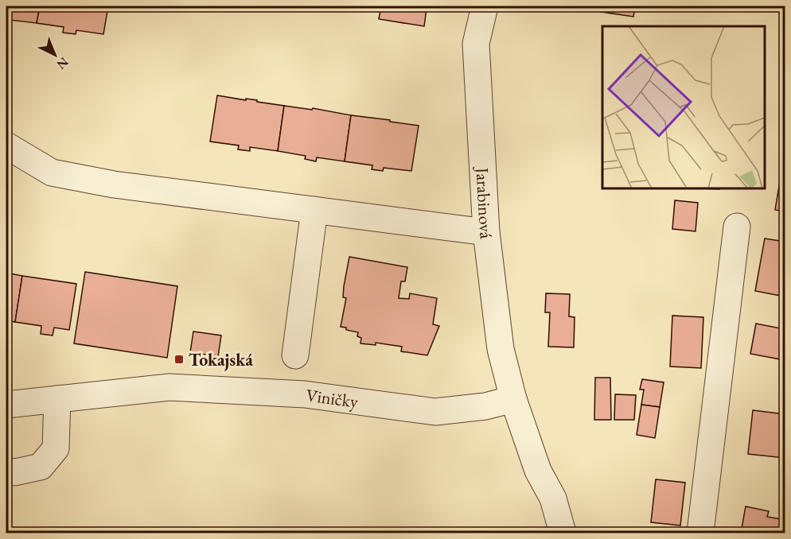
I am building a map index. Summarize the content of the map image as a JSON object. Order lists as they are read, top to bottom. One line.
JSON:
{"streets":{"street":["Jarabinová","Viničky"]},"crossings":[["Jarabinová","Viničky"]],"places":{"transit":["Tokajská"]},"north":"bottom right"}
